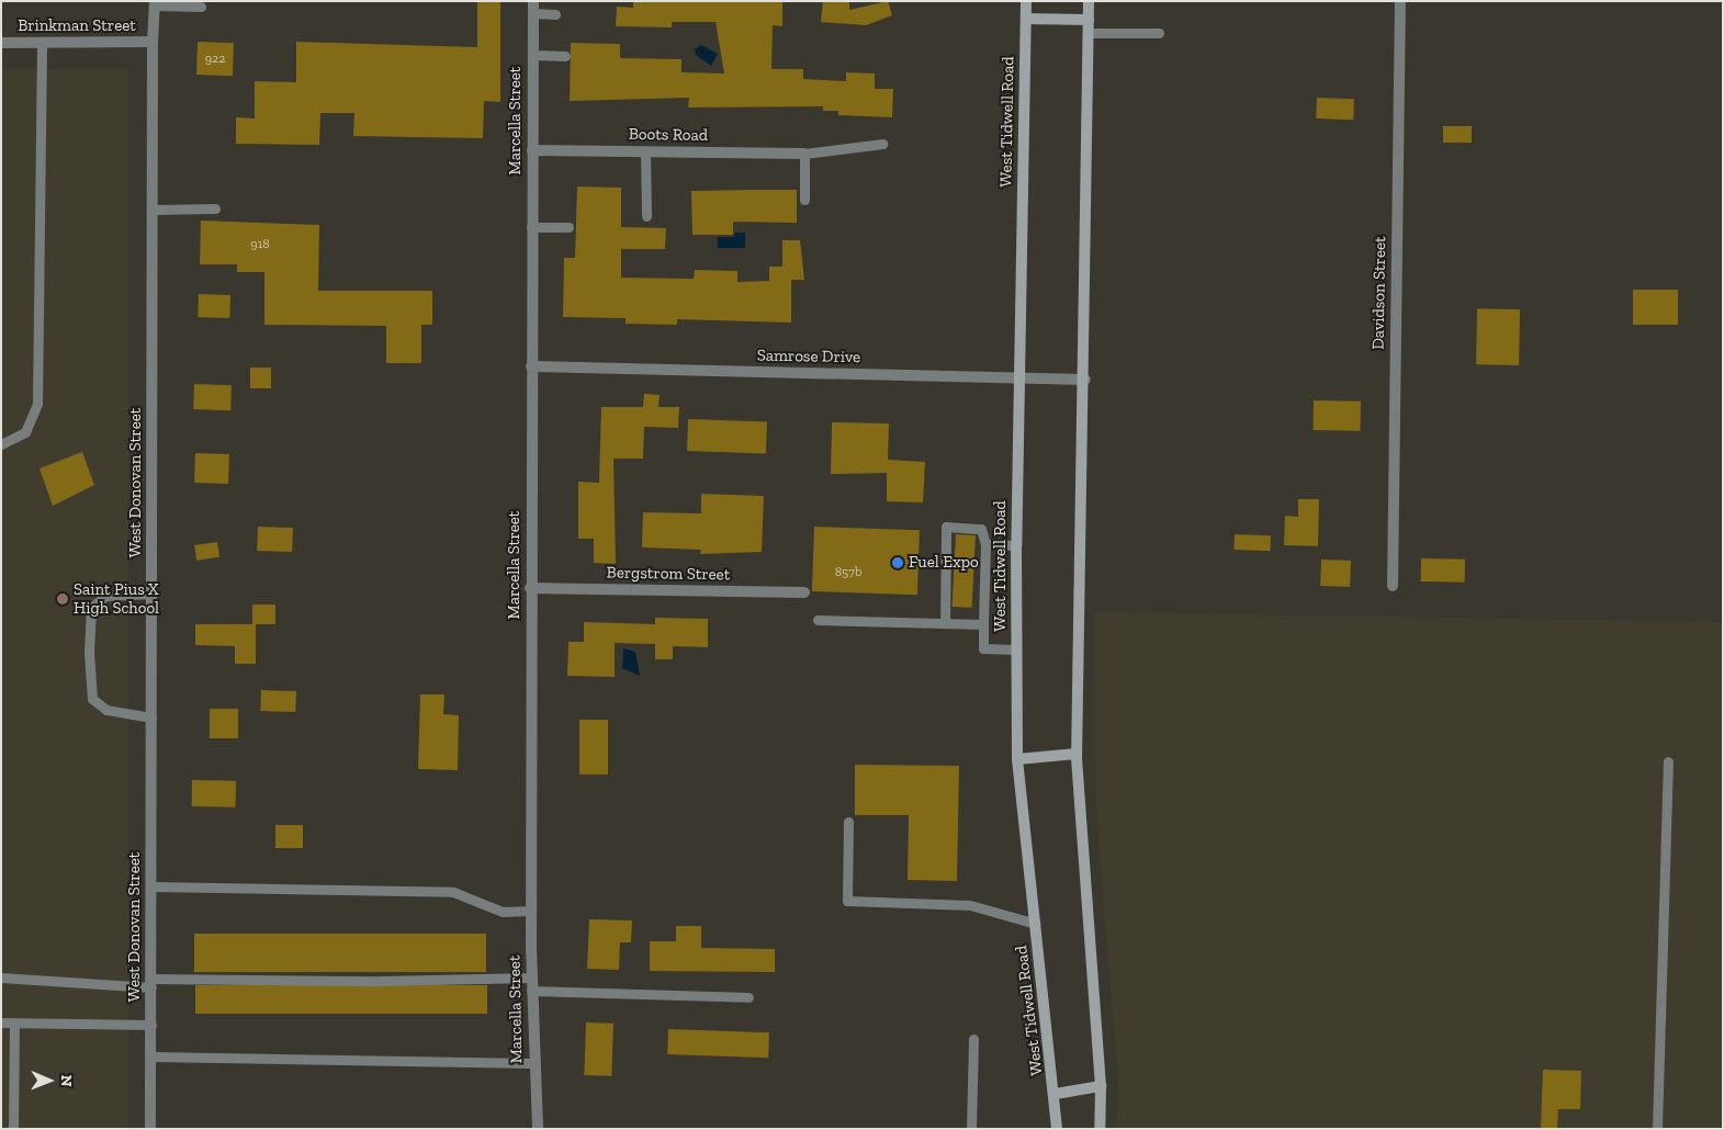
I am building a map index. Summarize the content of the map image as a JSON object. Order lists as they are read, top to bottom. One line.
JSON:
{"streets":{"main road":["West Tidwell Road"],"street":["Brinkman Street","Marcella Street","Boots Road","Davidson Street","Samrose Drive","West Donovan Street","Bergstrom Street"]},"crossings":[["Brinkman Street","West Donovan Street"],["Marcella Street","Boots Road"],["Marcella Street","Samrose Drive"],["Marcella Street","Bergstrom Street"],["West Tidwell Road","Samrose Drive"]],"places":["Fuel Expo","Saint Pius X High School"],"house_numbers":["922","918","857b"],"north":"right"}
